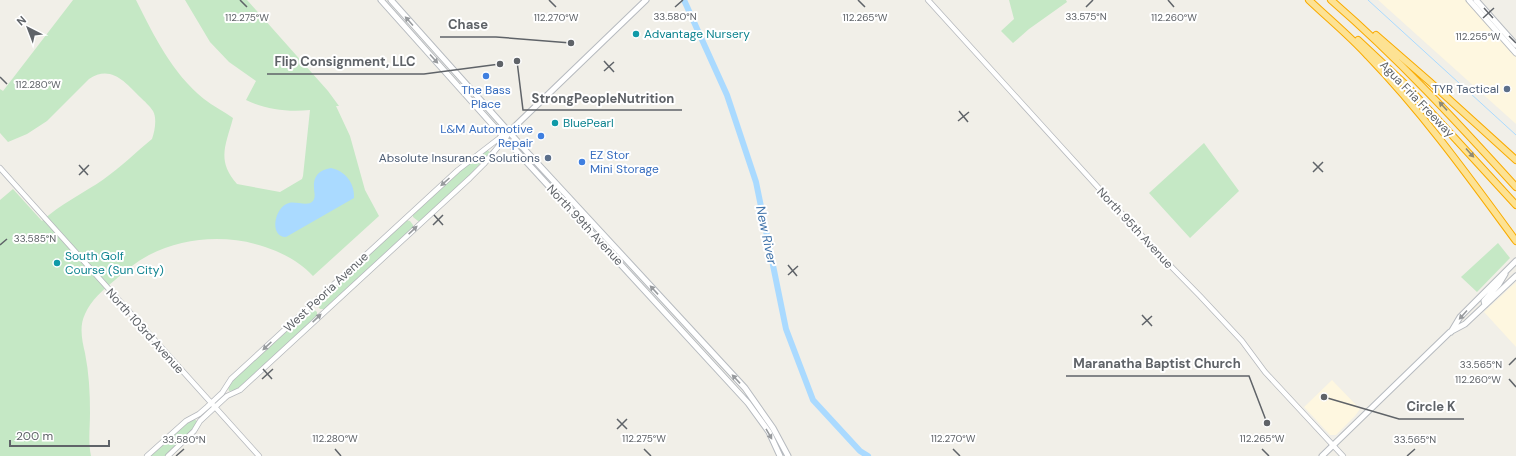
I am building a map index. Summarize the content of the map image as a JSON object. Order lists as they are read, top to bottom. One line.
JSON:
{"streets":{"highway":["Agua Fria Freeway"],"main road":["North 99th Avenue","West Peoria Avenue"],"street":["North 95th Avenue","North 103rd Avenue"]},"crossings":[["North 99th Avenue","West Peoria Avenue"],["West Peoria Avenue","North 103rd Avenue"]],"water":["New River"],"places":["Advantage Nursery","Chase","StrongPeopleNutrition","Flip Consignment, LLC","The Bass Place","TYR Tactical","BluePearl","L&M Automotive Repair","Absolute Insurance Solutions","EZ Stor Mini Storage","South Golf Course (Sun City)","Circle K","Maranatha Baptist Church"],"scale_bar":"200 m","north":"top left","coordinates":["33.580°N","33.575°N","112.275°W","112.270°W","112.265°W","112.260°W","112.255°W","112.280°W","33.585°N","33.565°N"]}
